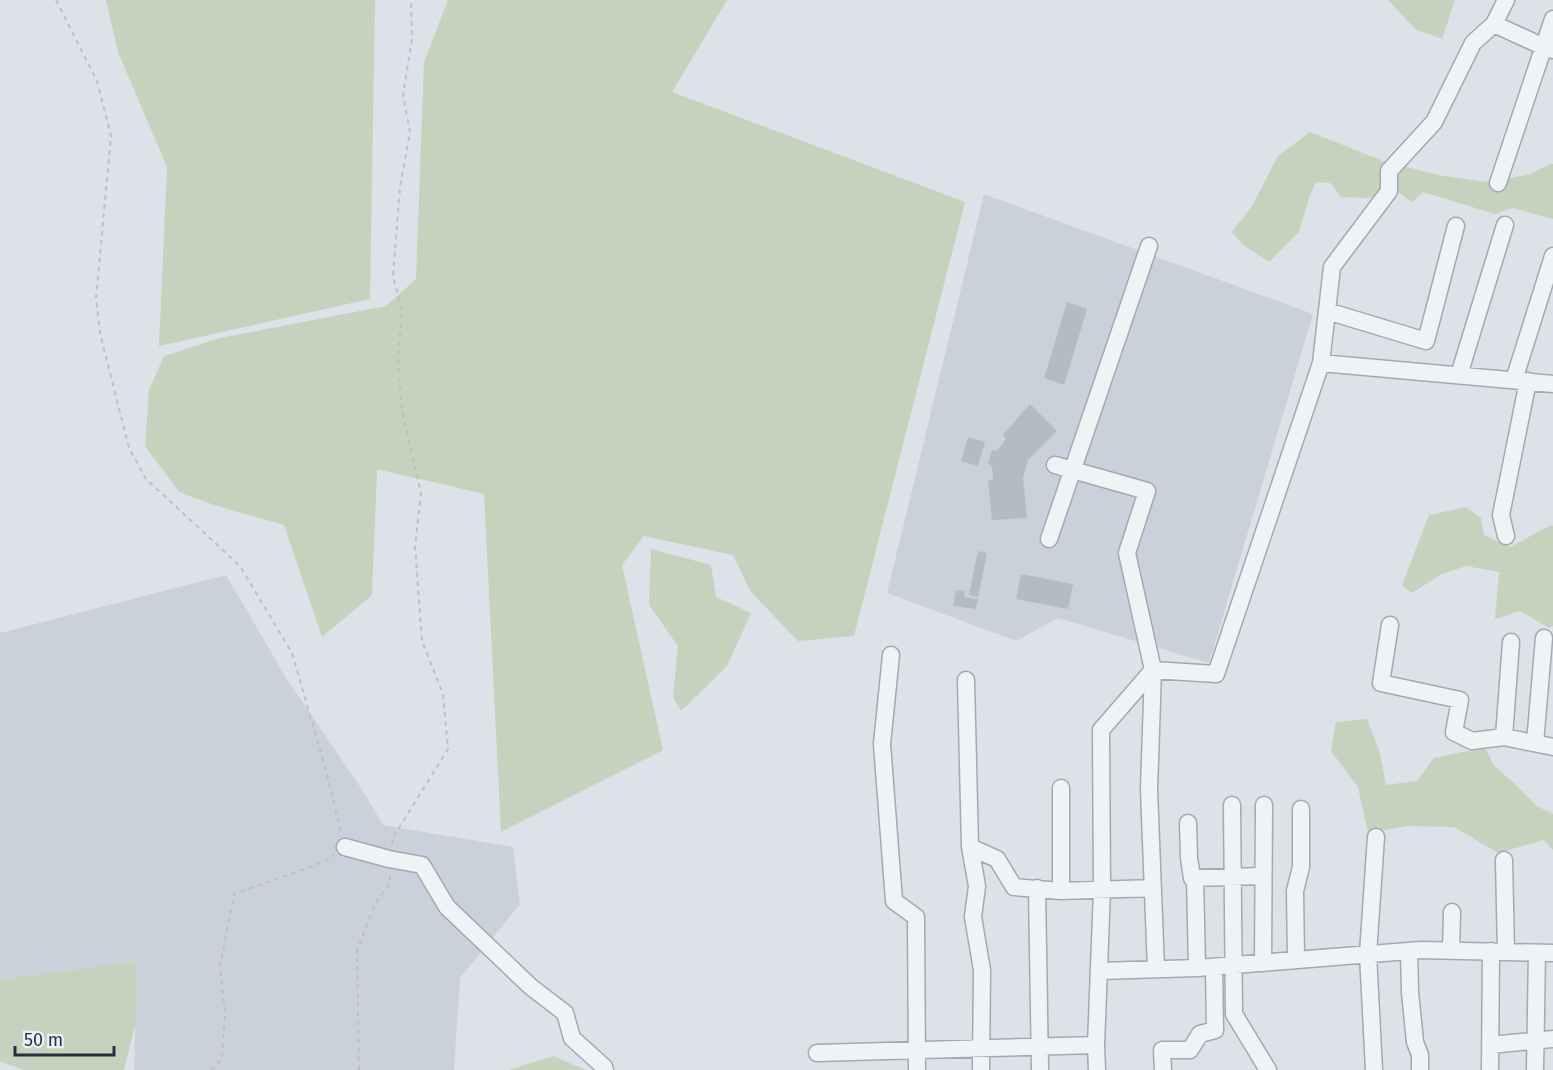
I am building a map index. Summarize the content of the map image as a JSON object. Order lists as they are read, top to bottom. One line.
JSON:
{"scale_bar":"50 m"}
